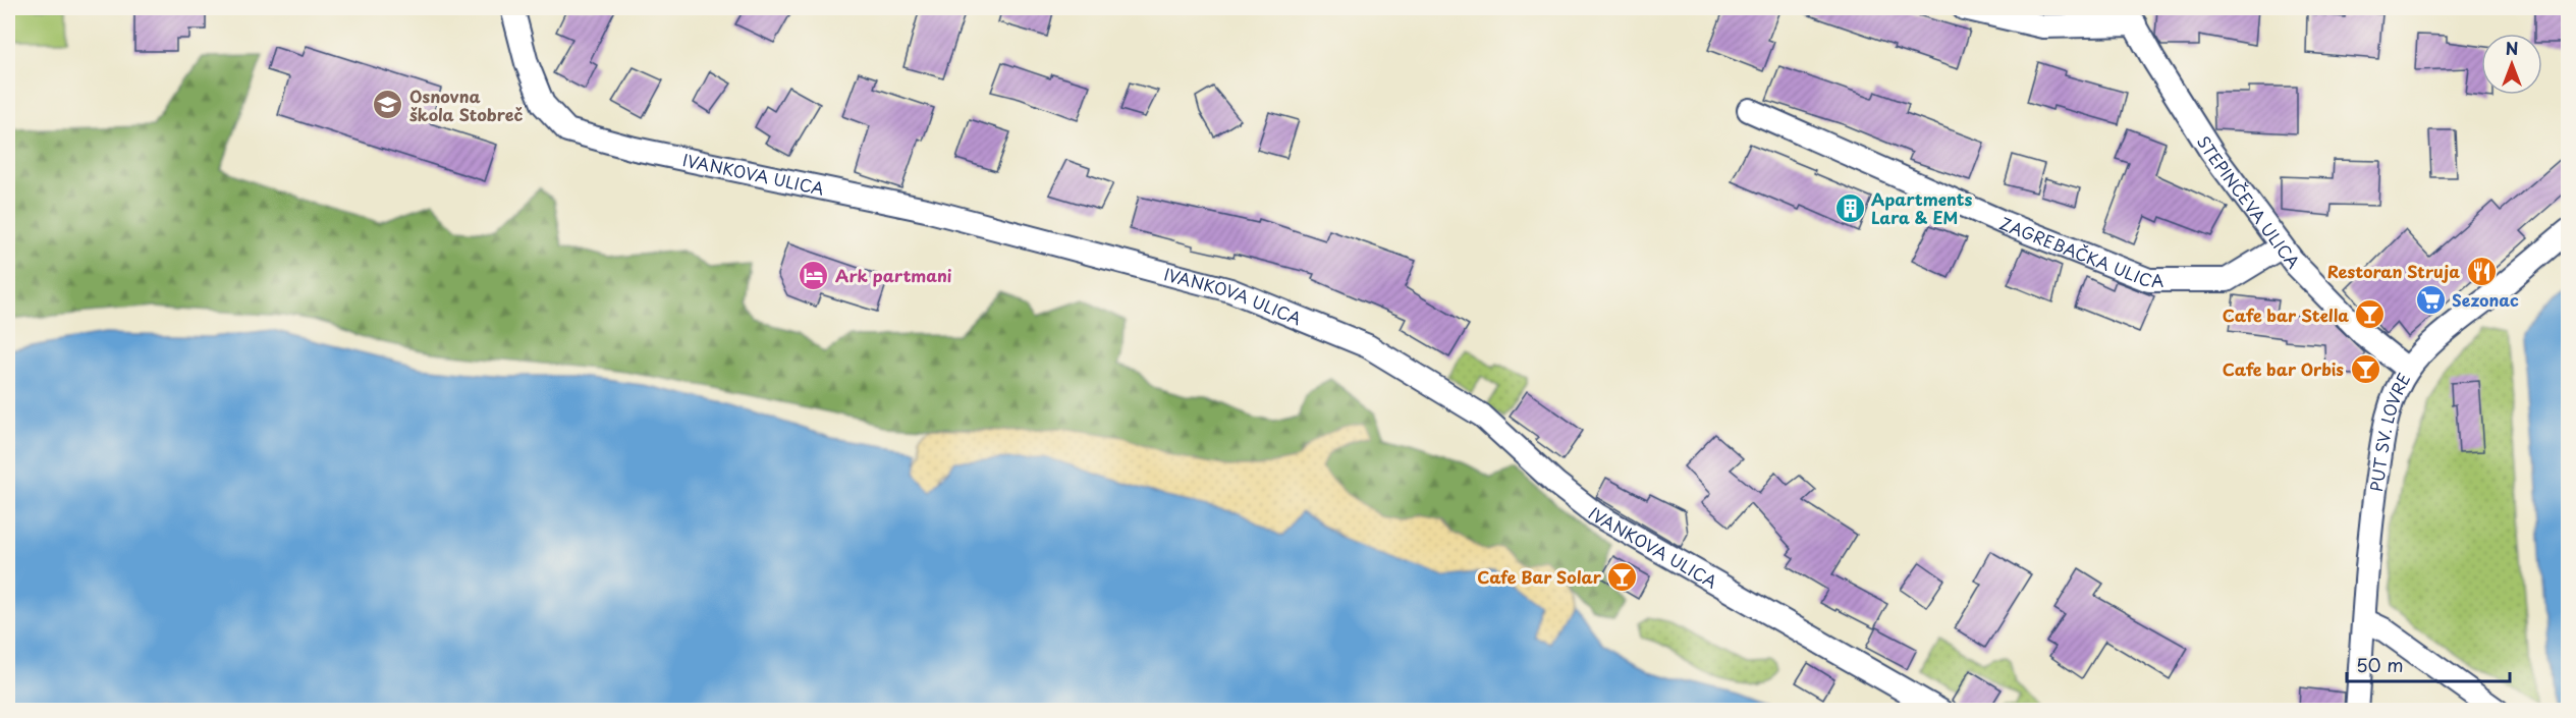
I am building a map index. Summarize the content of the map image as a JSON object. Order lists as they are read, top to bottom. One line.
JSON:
{"streets":{"street":["IVANKOVA ULICA","STEPINČEVA ULICA","ZAGREBAČKA ULICA","PUT SV. LOVRE"]},"crossings":[["STEPINČEVA ULICA","ZAGREBAČKA ULICA"],["STEPINČEVA ULICA","PUT SV. LOVRE"]],"places":{"school or university":["Osnovna škola Stobreč"],"building":["Apartments Lara & EM"],"restaurant":["Restoran Struja"],"hotel":["Ark partmani"],"supermarket":["Sezonac"],"bar":["Cafe bar Stella","Cafe bar Orbis","Cafe Bar Solar"]},"scale_bar":"50 m","north":"top"}
